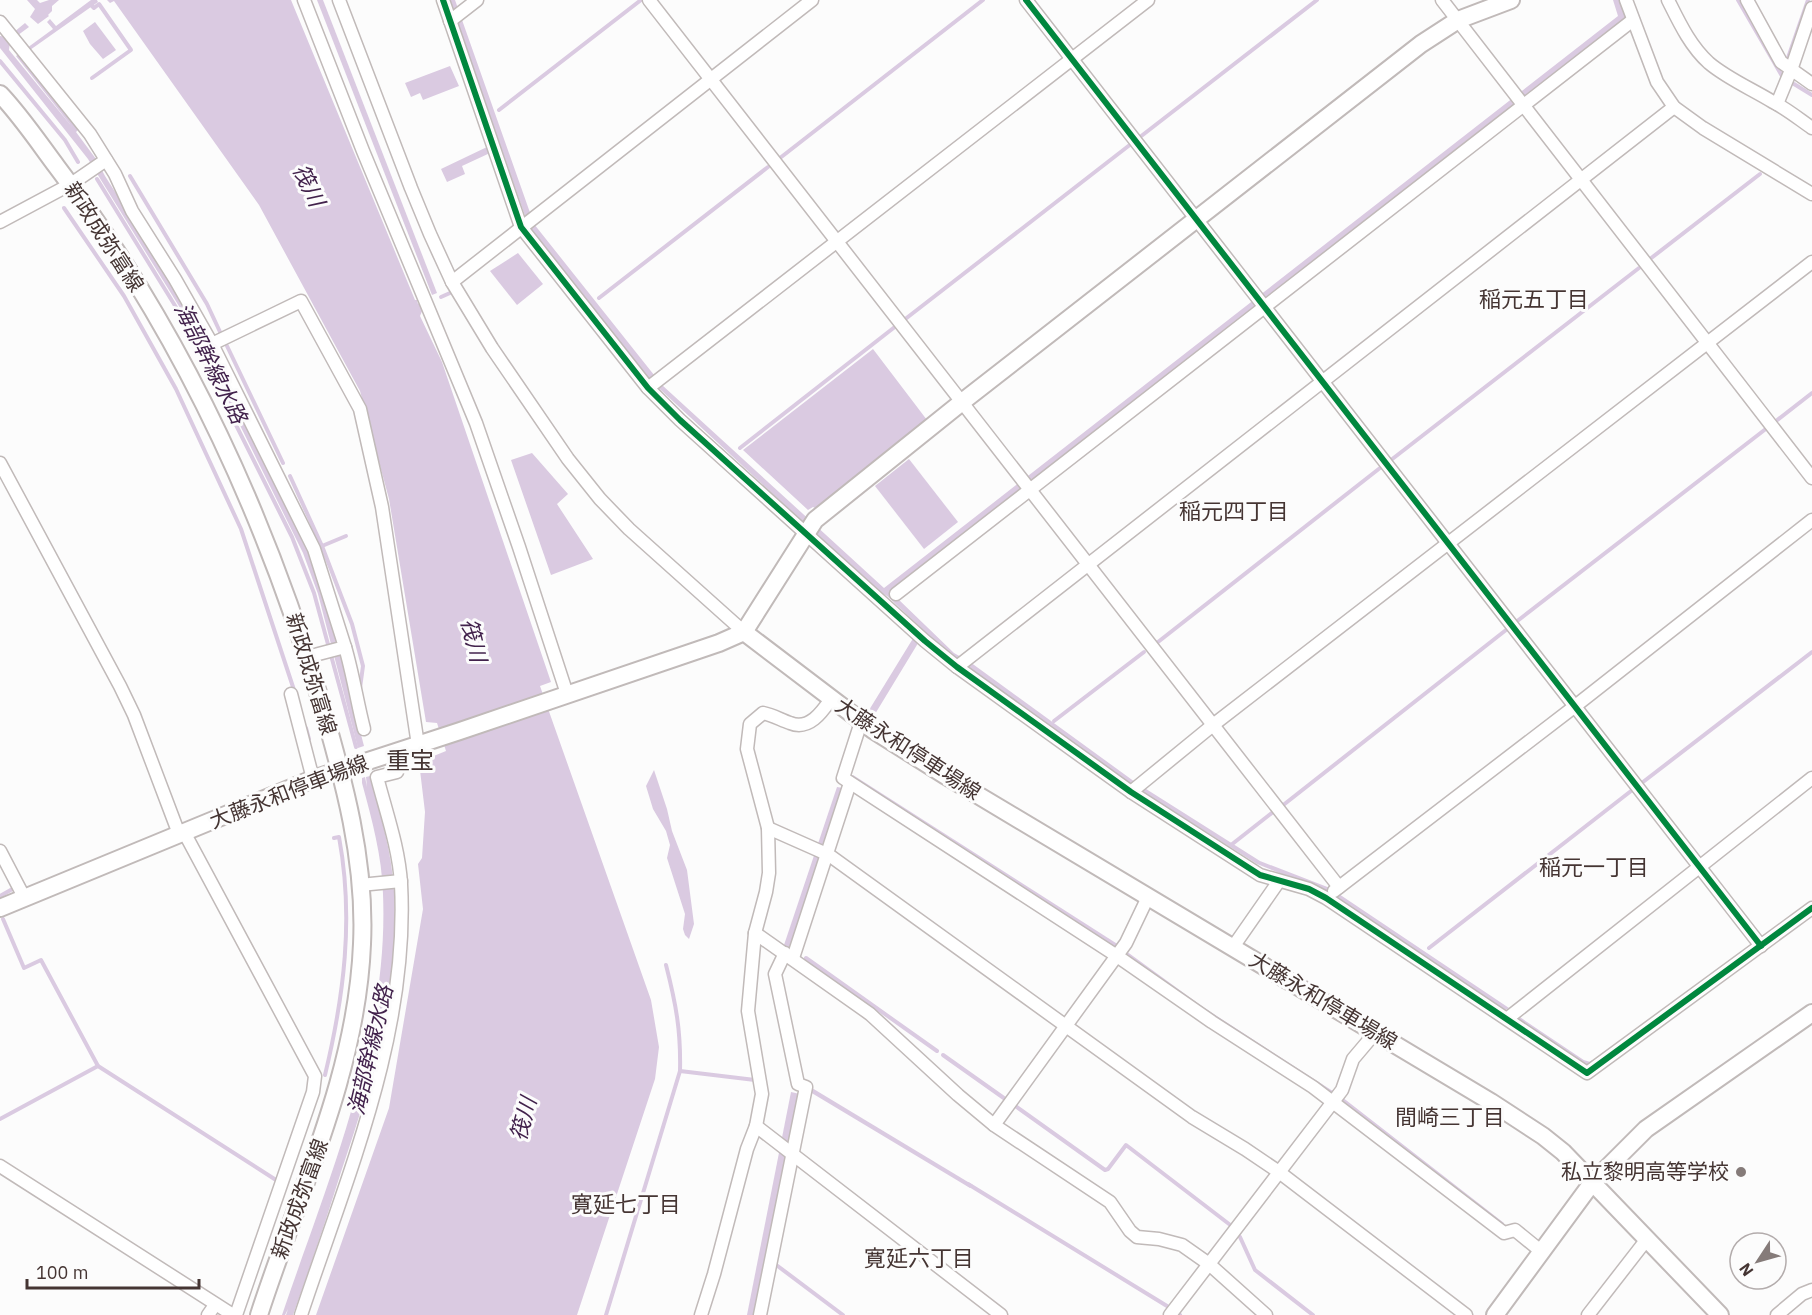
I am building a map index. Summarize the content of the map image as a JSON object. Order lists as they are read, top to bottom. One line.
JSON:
{"streets":{"main road":["新政成弥富線","大藤永和停車場線"]},"crossings":[["新政成弥富線","大藤永和停車場線"]],"districts":["稲元五丁目","稲元四丁目","重宝","稲元一丁目","間崎三丁目","寛延七丁目","寛延六丁目"],"water":["筏川","海部幹線水路"],"places":["私立黎明高等学校"],"scale_bar":"100 m","north":"bottom left"}
